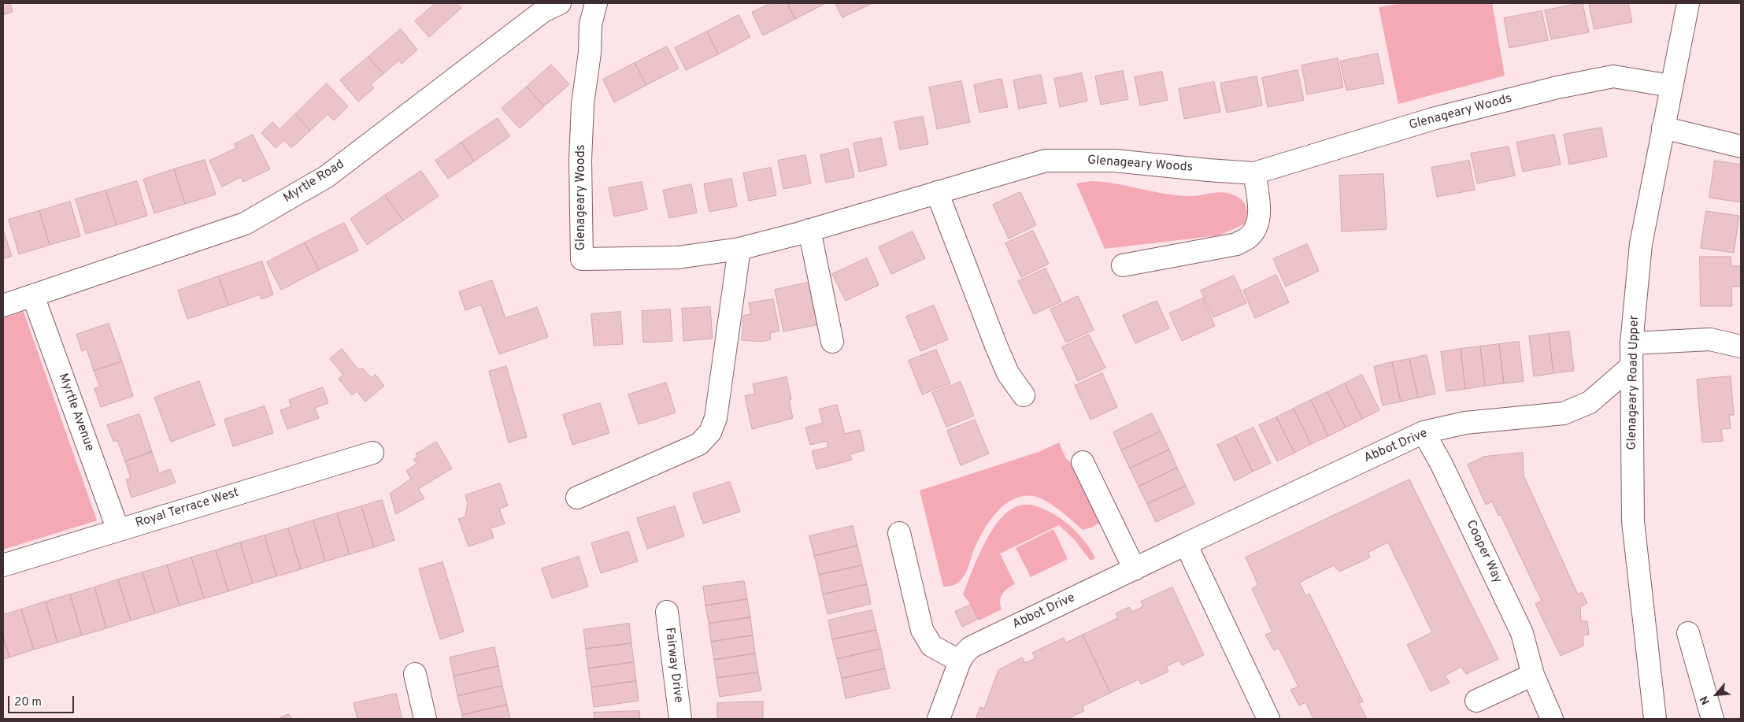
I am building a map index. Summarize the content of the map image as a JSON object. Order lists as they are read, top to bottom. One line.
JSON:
{"streets":{"street":["Glenageary Woods","Myrtle Road","Glenageary Road Upper","Myrtle Avenue","Abbot Drive","Royal Terrace West","Cooper Way","Fairway Drive"]},"crossings":[["Glenageary Woods","Glenageary Road Upper"],["Myrtle Road","Myrtle Avenue"],["Glenageary Road Upper","Abbot Drive"],["Myrtle Avenue","Royal Terrace West"],["Abbot Drive","Cooper Way"]],"scale_bar":"20 m","north":"bottom left"}
